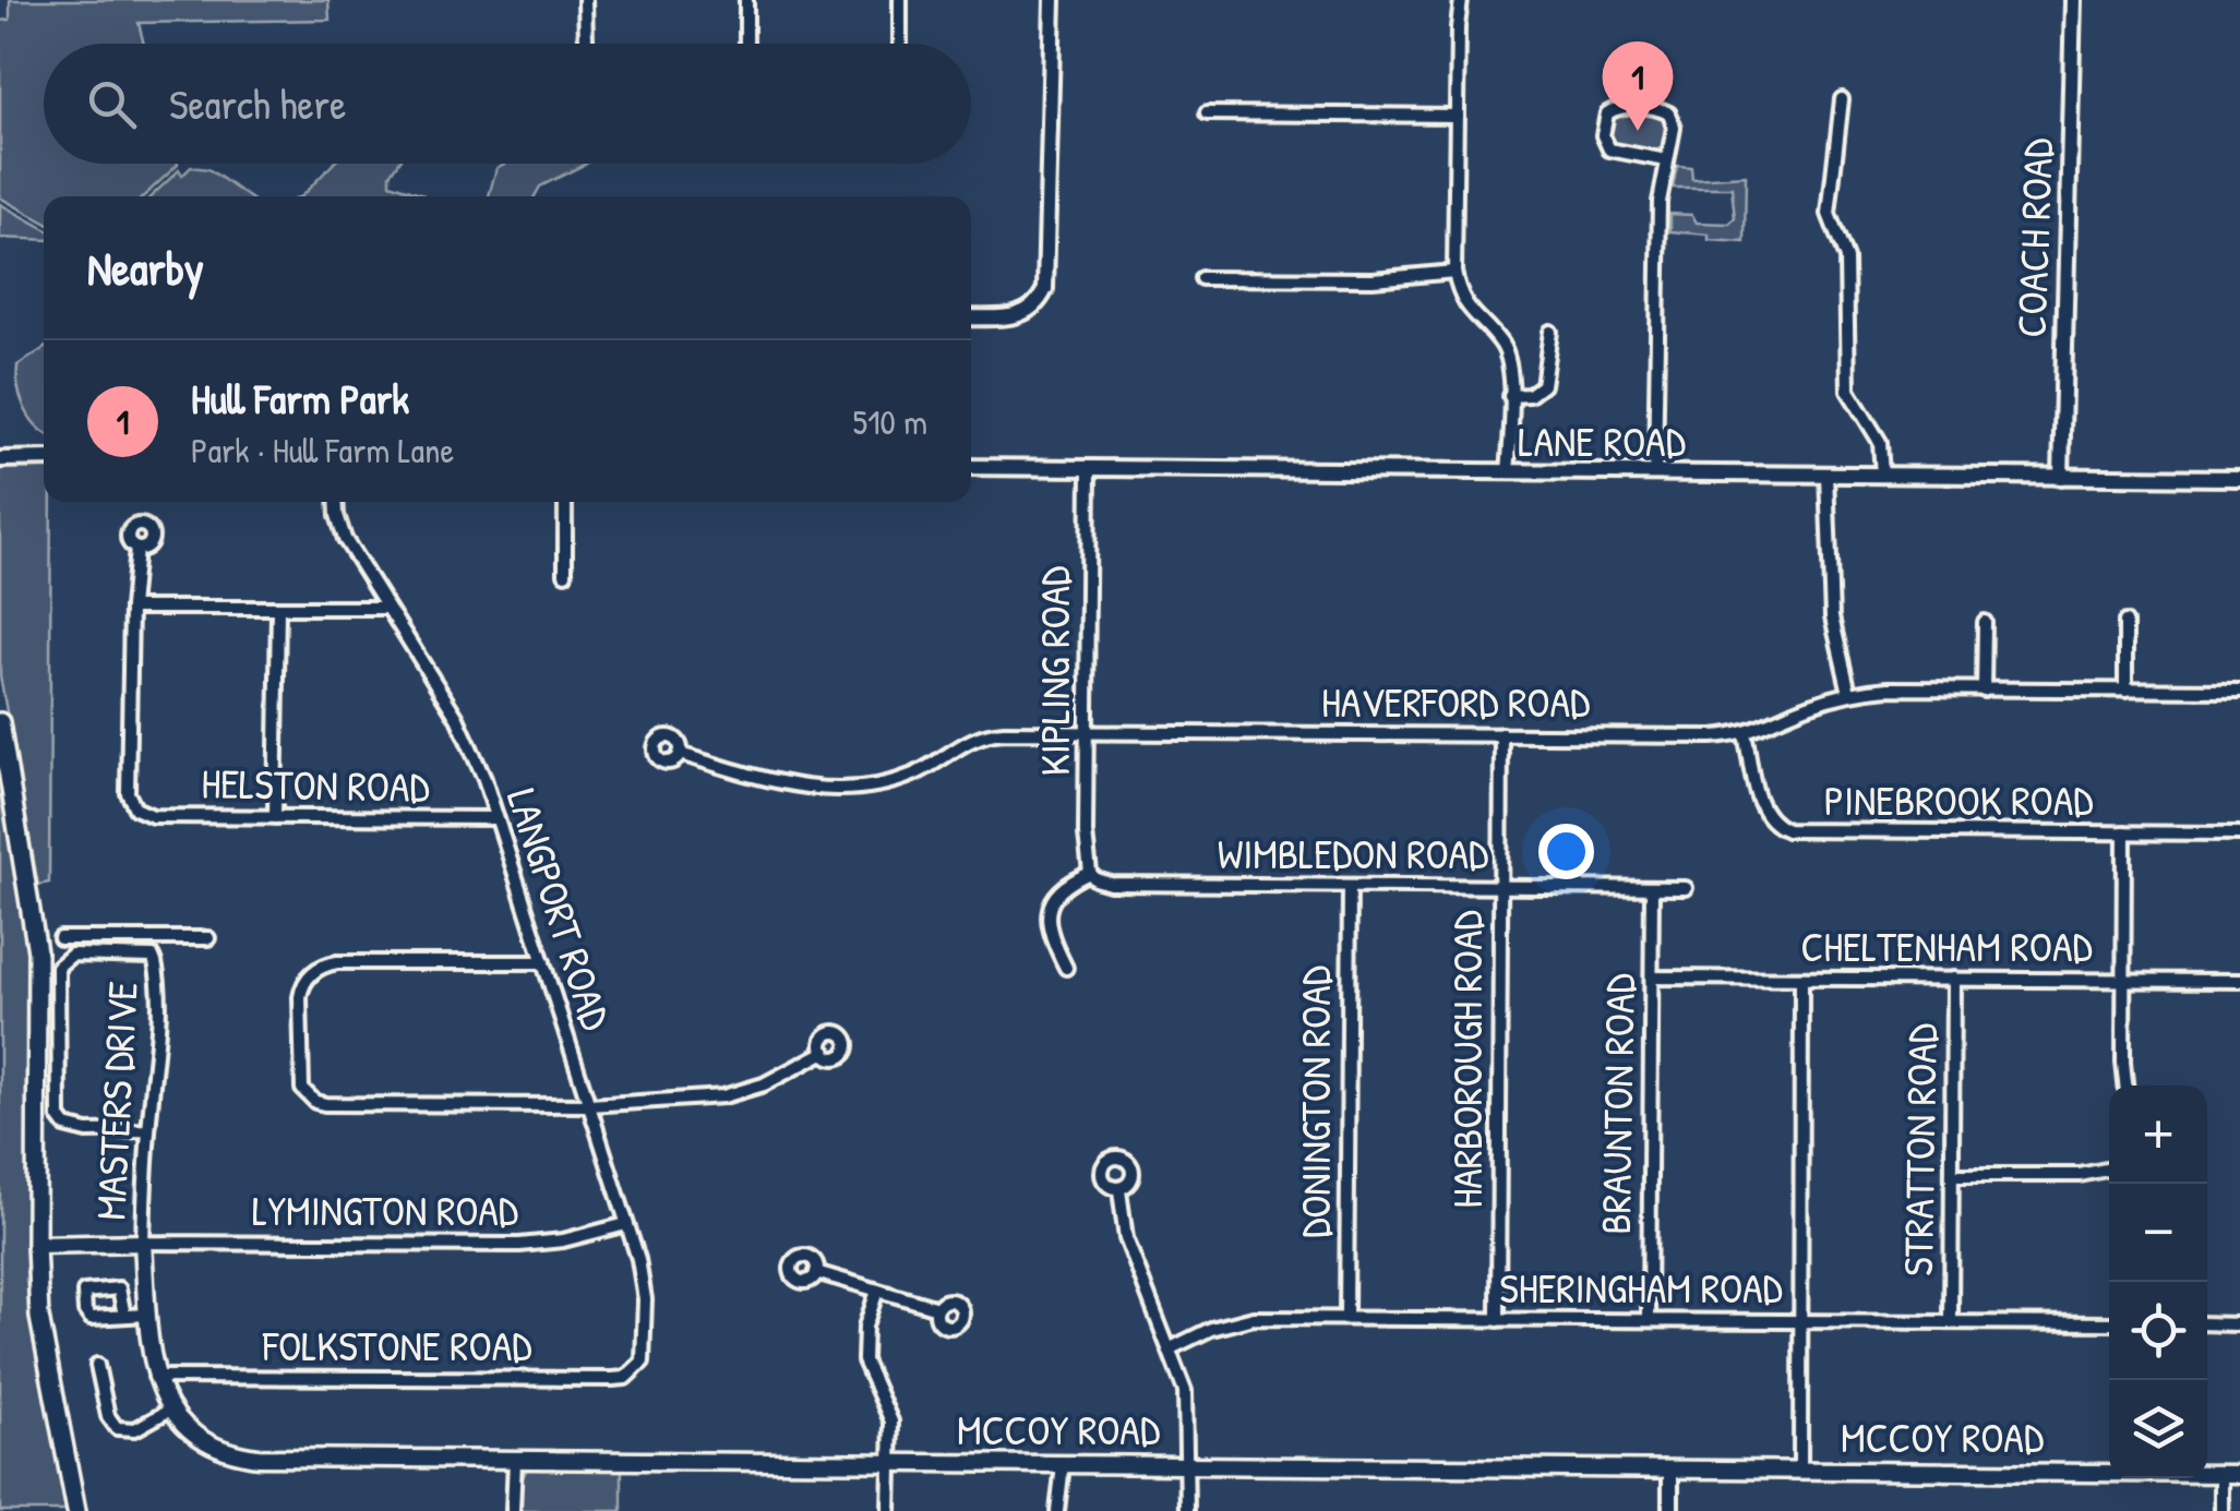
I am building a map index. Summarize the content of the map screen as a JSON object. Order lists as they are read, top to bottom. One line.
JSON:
{"streets":{"main road":["MCCOY ROAD"],"street":["COACH ROAD","LANE ROAD","KIPLING ROAD","HAVERFORD ROAD","HELSTON ROAD","PINEBROOK ROAD","WIMBLEDON ROAD","LANGPORT ROAD","CHELTENHAM ROAD","HARBOROUGH ROAD","MASTERS DRIVE","DONINGTON ROAD","BRAUNTON ROAD","STRATTON ROAD","LYMINGTON ROAD","SHERINGHAM ROAD","FOLKSTONE ROAD"]},"crossings":[["COACH ROAD","LANE ROAD"],["LANE ROAD","KIPLING ROAD"],["KIPLING ROAD","HAVERFORD ROAD"],["KIPLING ROAD","WIMBLEDON ROAD"],["HAVERFORD ROAD","PINEBROOK ROAD"],["HAVERFORD ROAD","HARBOROUGH ROAD"],["HELSTON ROAD","LANGPORT ROAD"],["WIMBLEDON ROAD","HARBOROUGH ROAD"],["WIMBLEDON ROAD","DONINGTON ROAD"],["WIMBLEDON ROAD","BRAUNTON ROAD"],["LANGPORT ROAD","LYMINGTON ROAD"],["LANGPORT ROAD","FOLKSTONE ROAD"],["CHELTENHAM ROAD","BRAUNTON ROAD"],["CHELTENHAM ROAD","STRATTON ROAD"],["HARBOROUGH ROAD","SHERINGHAM ROAD"],["MASTERS DRIVE","LYMINGTON ROAD"],["MASTERS DRIVE","MCCOY ROAD"],["DONINGTON ROAD","SHERINGHAM ROAD"],["BRAUNTON ROAD","SHERINGHAM ROAD"],["STRATTON ROAD","SHERINGHAM ROAD"],["LYMINGTON ROAD","MCCOY ROAD"],["FOLKSTONE ROAD","MCCOY ROAD"]],"page":{"pins":"1","search":"Search here","heading":"Nearby","list":[{"mark":"1","name":"Hull Farm Park","note":"Park · Hull Farm Lane","value":"510 m"}],"map_buttons":["+","−"]}}
